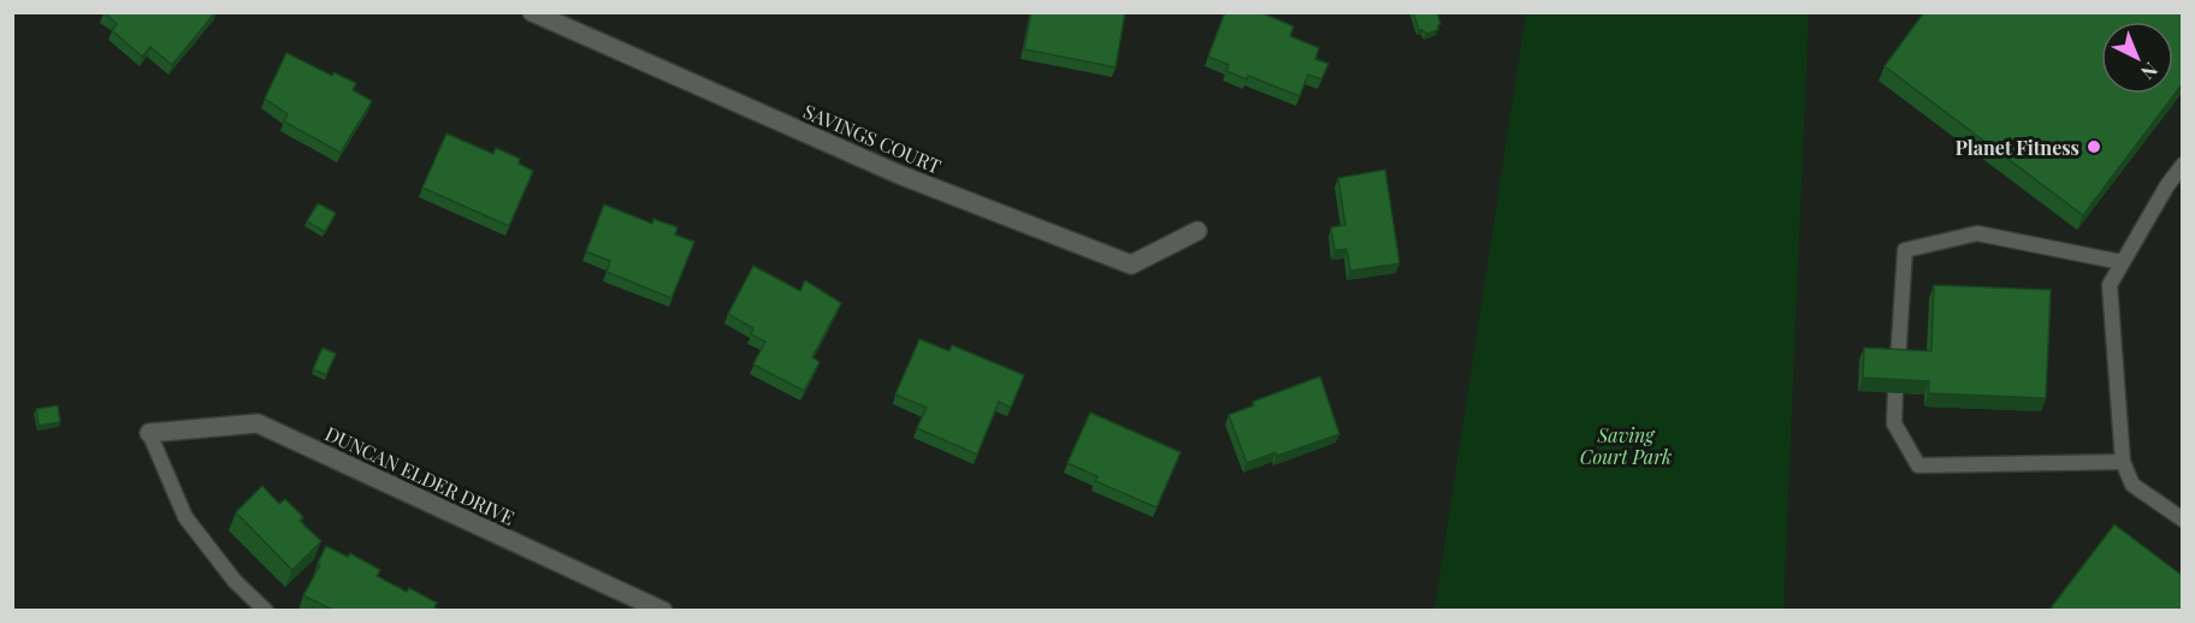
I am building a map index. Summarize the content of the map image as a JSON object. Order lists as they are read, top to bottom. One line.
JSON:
{"streets":{"street":["SAVINGS COURT","DUNCAN ELDER DRIVE"]},"parks":["Saving Court Park"],"places":["Planet Fitness"],"north":"bottom right"}
